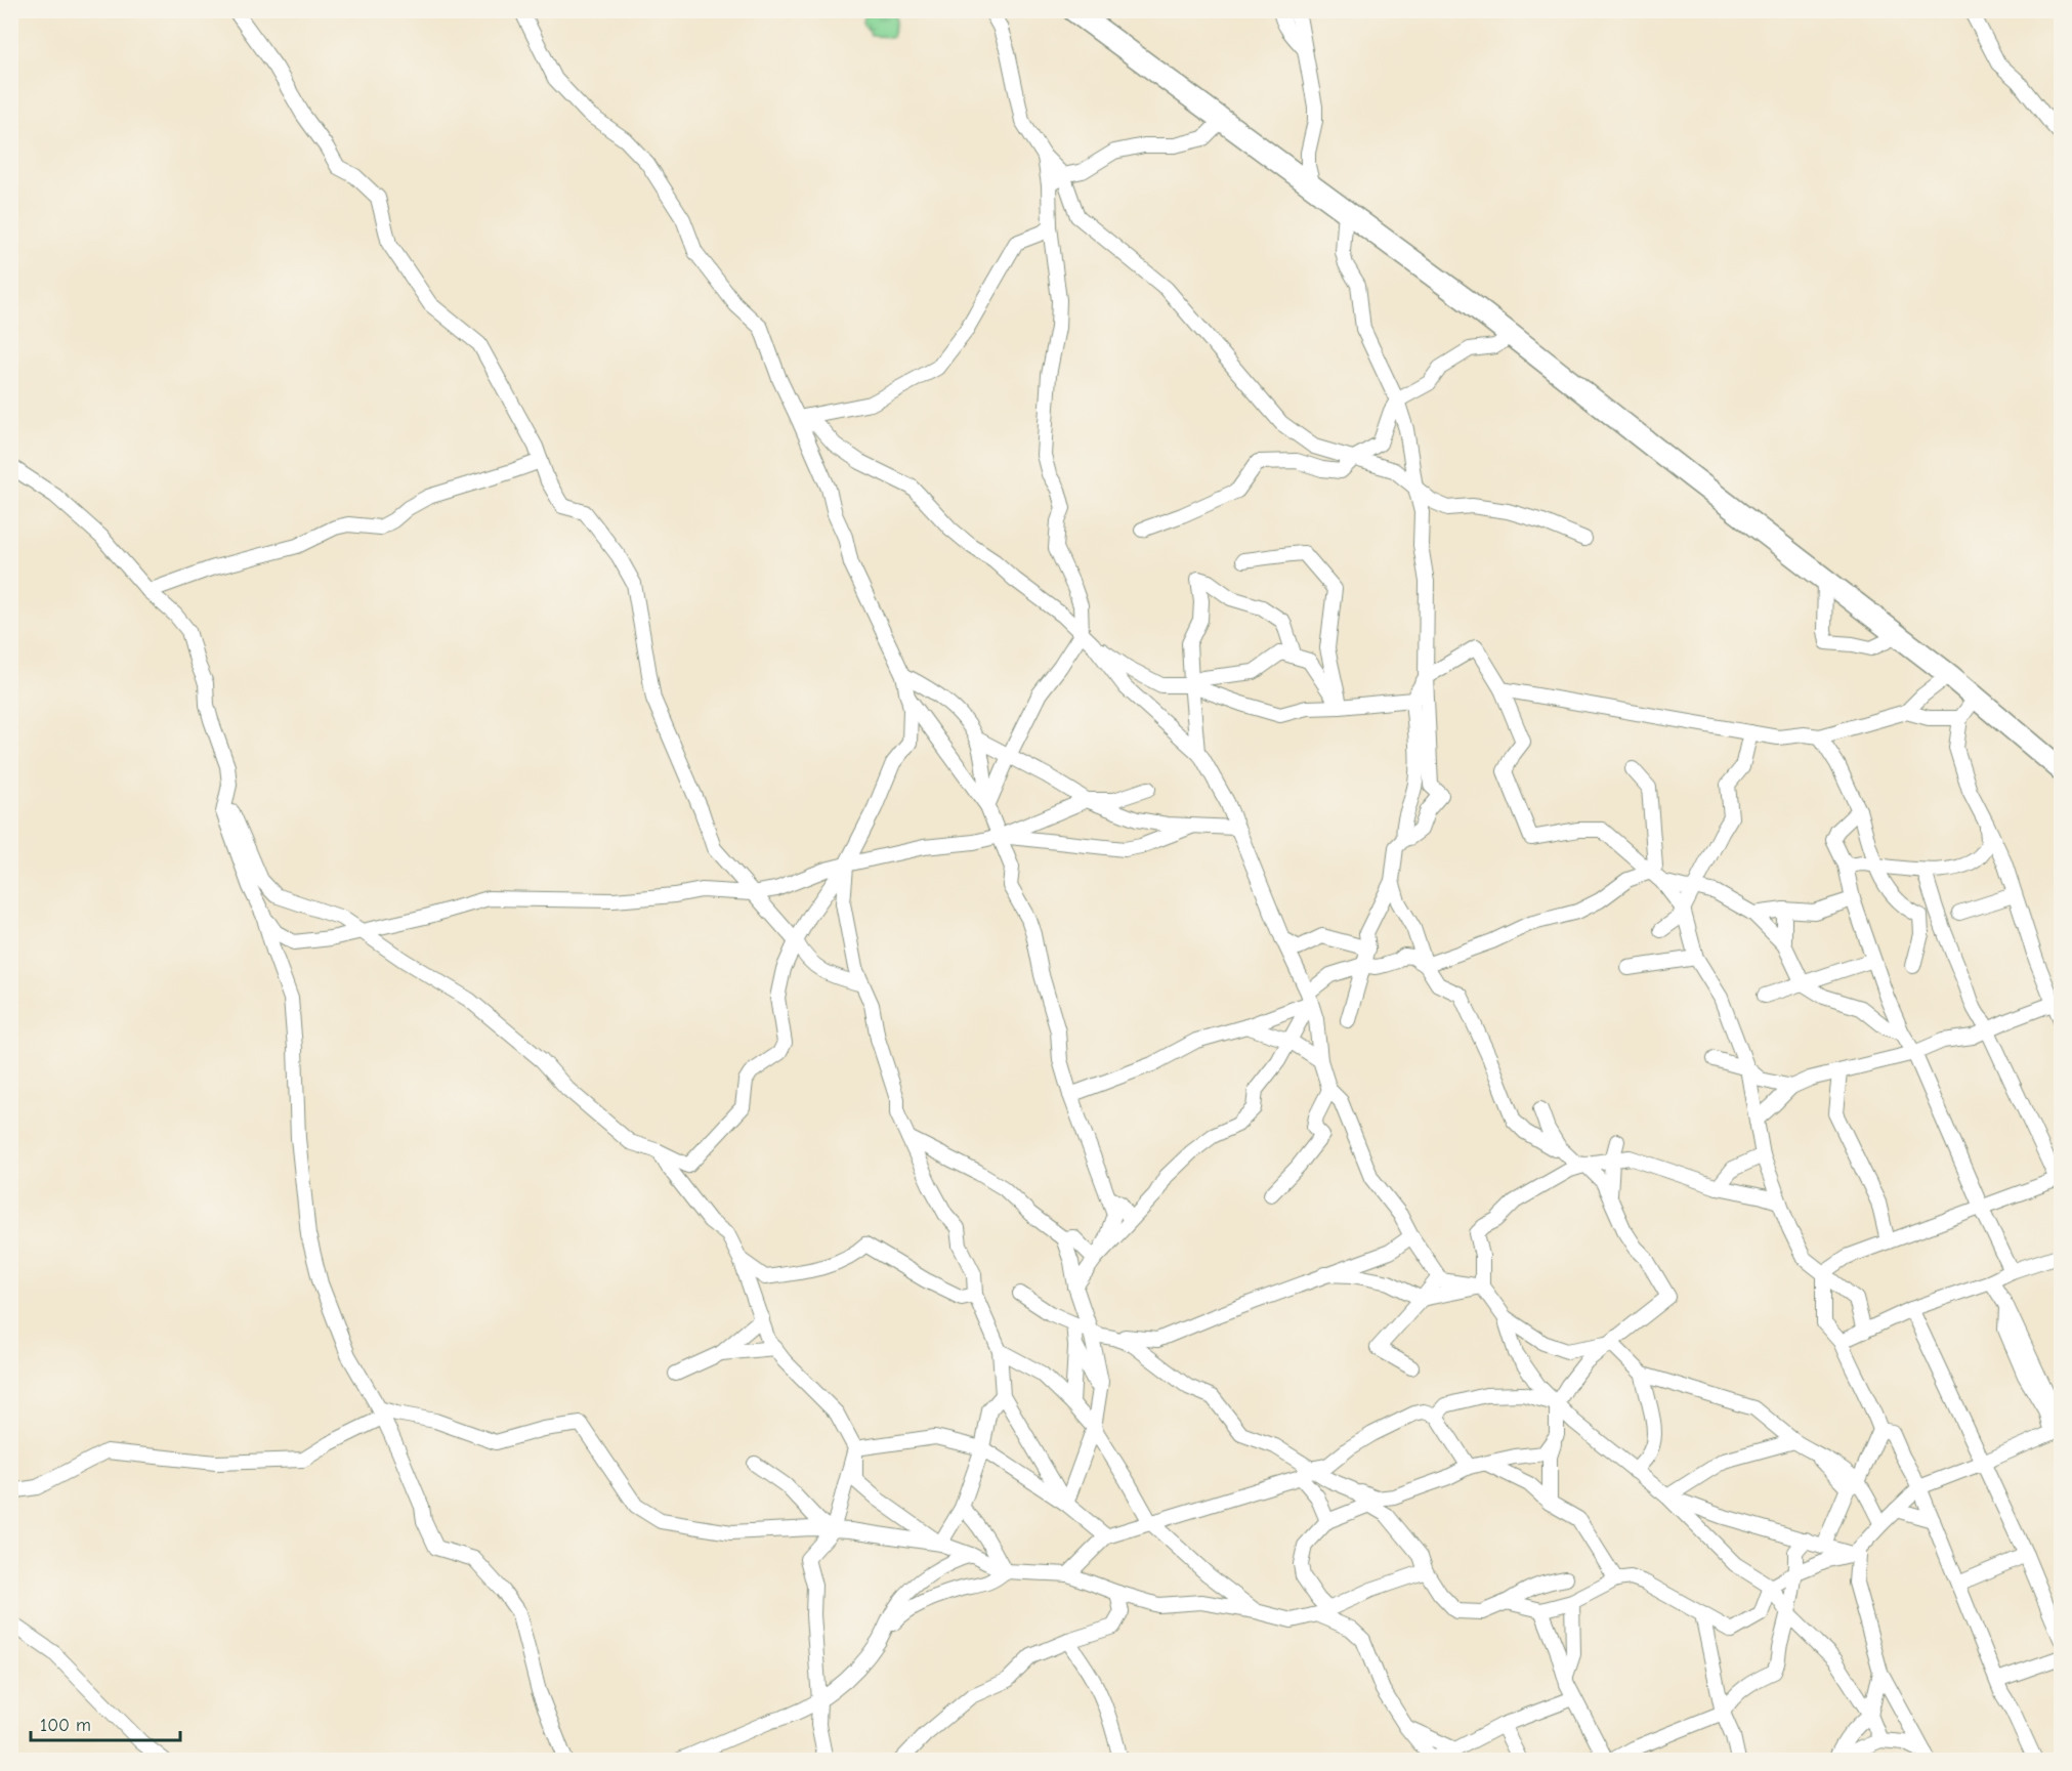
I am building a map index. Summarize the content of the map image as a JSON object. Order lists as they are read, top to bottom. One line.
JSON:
{"scale_bar":"100 m"}
